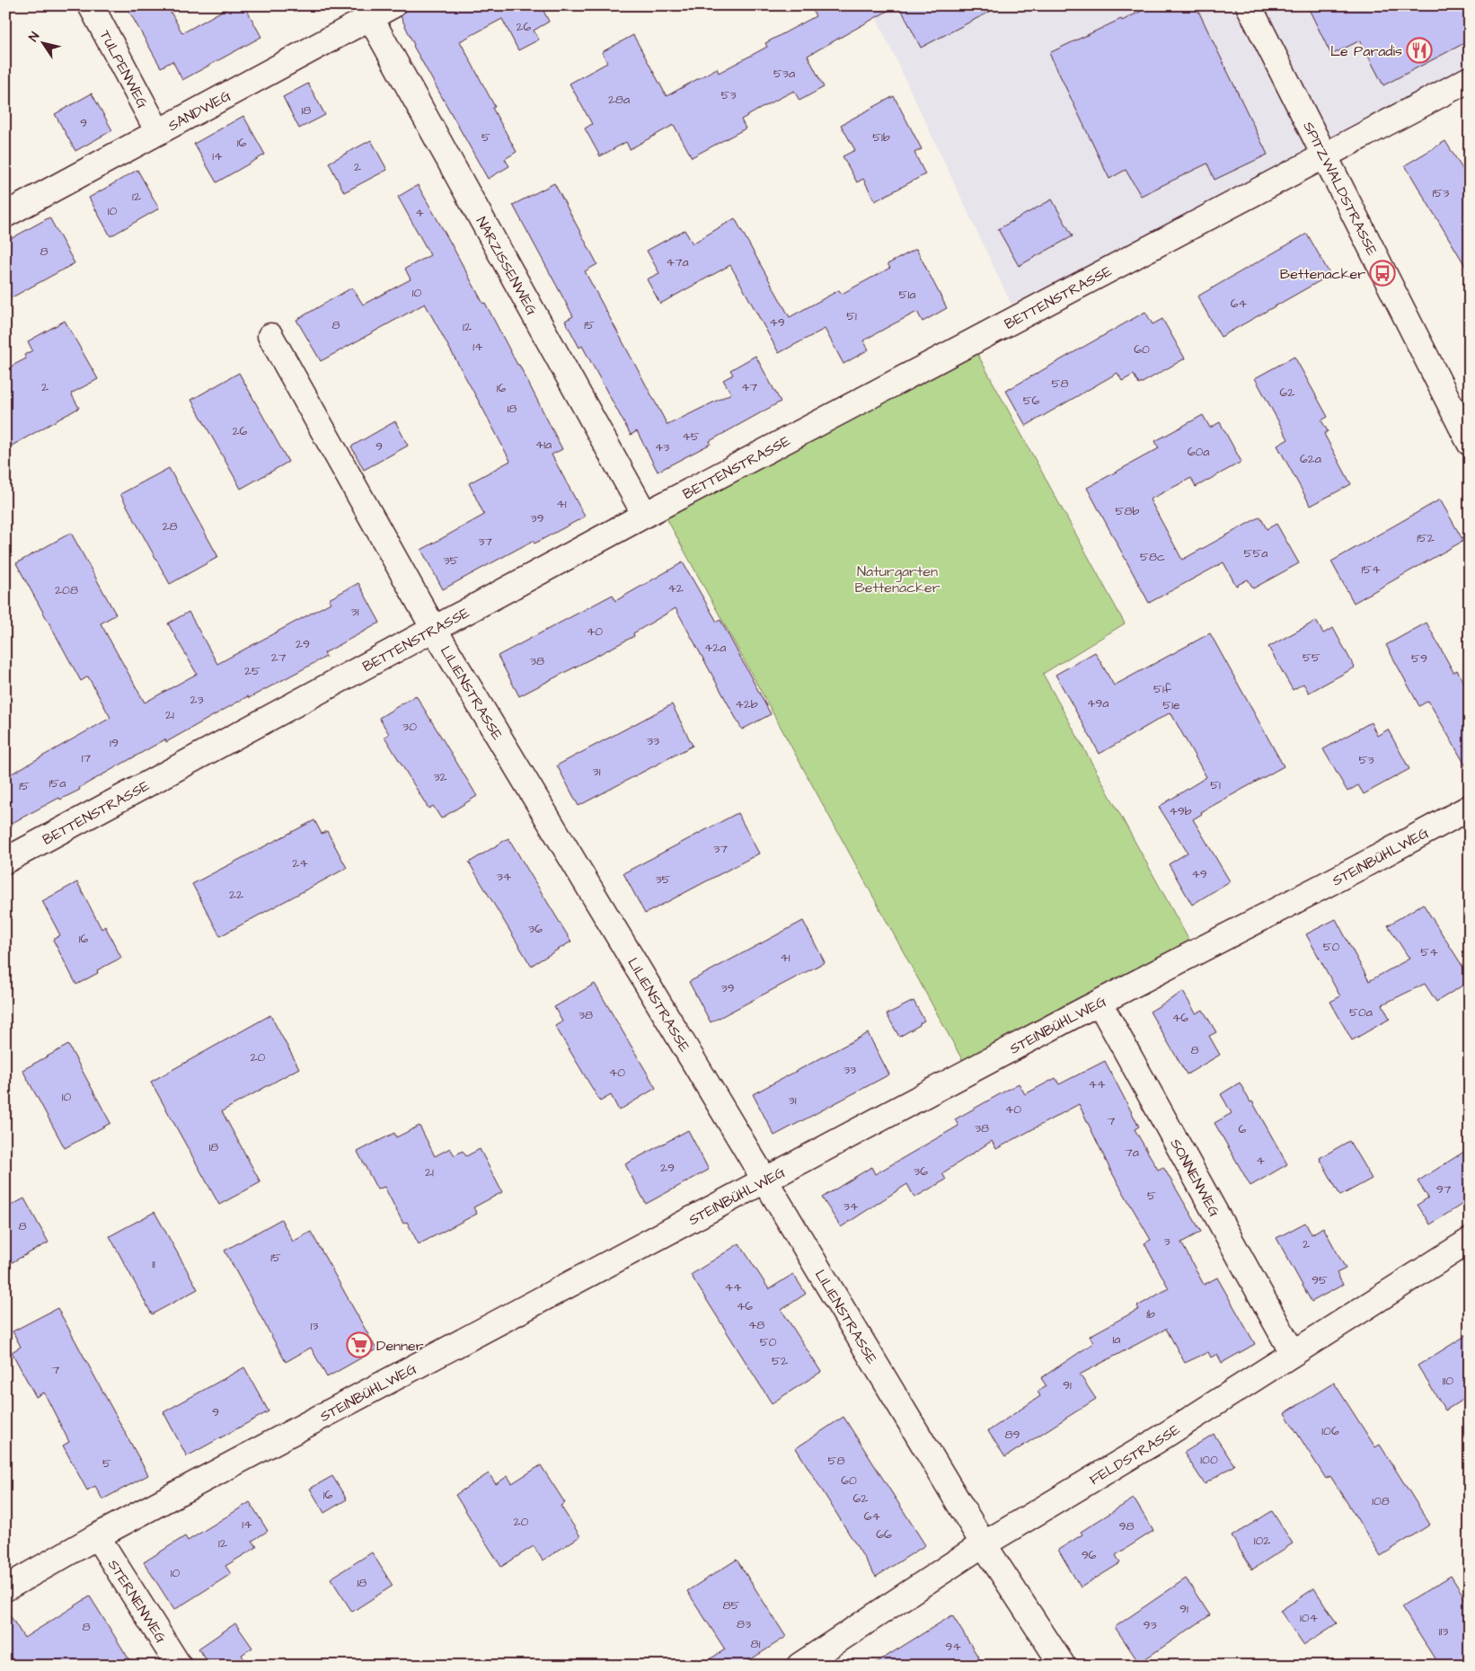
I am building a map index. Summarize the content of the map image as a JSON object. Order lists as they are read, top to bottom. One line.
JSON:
{"streets":{"street":["TULPENWEG","SANDWEG","SPITZWALDSTRASSE","NARZISSENWEG","BETTENSTRASSE","LILIENSTRASSE","STEINBÜHLWEG","SONNENWEG","FELDSTRASSE","STERNENWEG"]},"crossings":[["TULPENWEG","SANDWEG"],["SANDWEG","NARZISSENWEG"],["SPITZWALDSTRASSE","BETTENSTRASSE"],["NARZISSENWEG","BETTENSTRASSE"],["BETTENSTRASSE","LILIENSTRASSE"],["LILIENSTRASSE","STEINBÜHLWEG"],["LILIENSTRASSE","FELDSTRASSE"],["STEINBÜHLWEG","SONNENWEG"],["STEINBÜHLWEG","STERNENWEG"],["SONNENWEG","FELDSTRASSE"]],"parks":["Naturgarten Bettenacker"],"places":{"restaurant":["Le Paradis"],"bus stop":["Bettenacker"],"supermarket":["Denner"]},"house_numbers":["26","53a","53","28a","18","9","5","51b","16","14","2","153","12","10","4","8","47a","10","51a","64","51","49","8","15","12","14","60","58","2","47","16","62","56","18","26","45","41a","9","43","60a","62a","41","58b","39","28","152","37","55a","58c","35","154","42","208","31","40","29","42a","27","55","59","38","25","51f","23","49a","42b","51e","21","30","33","19","17","53","31","32","15a","51","15","49b","37","24","49","34","35","22","36","16","50","54","41","39","50a","38","46","8","20","33","40","44","10","31","40","7","38","6","18","7a","4","29","36","21","97","5","34","8","3","2","15","11","95","44","46","1b","48","13","1a","50","52","7","110","91","9","106","89","100","58","5","60","16","62","108","64","20","14","98","66","102","12","96","10","18","85","91","104","83","93","8","113","81","94"],"north":"top left"}
